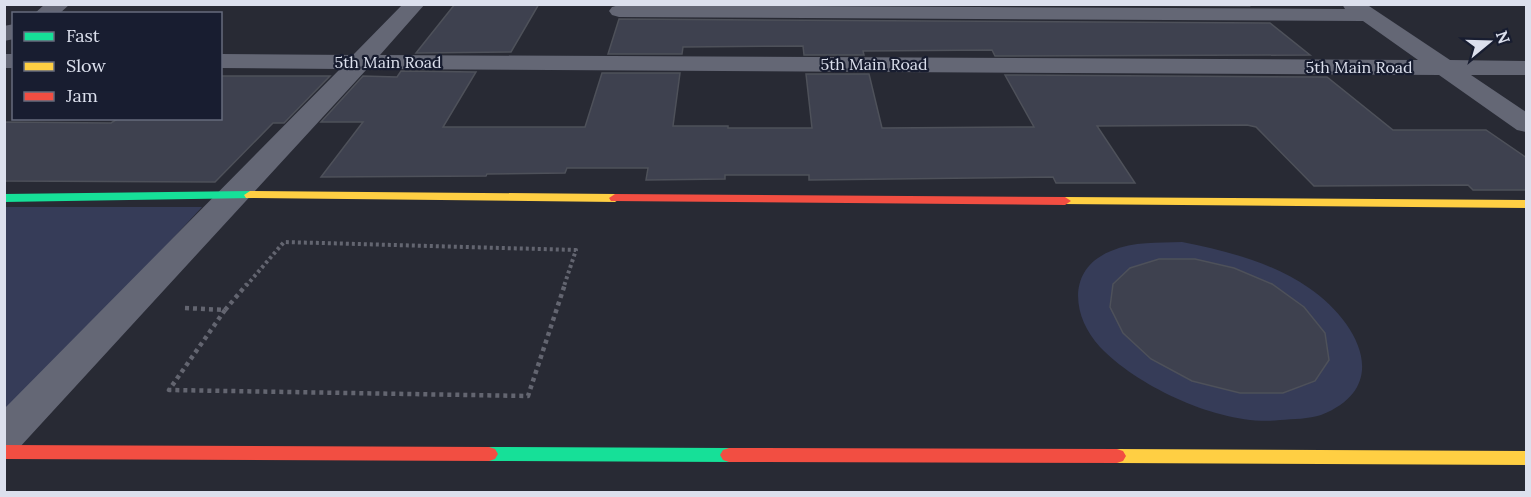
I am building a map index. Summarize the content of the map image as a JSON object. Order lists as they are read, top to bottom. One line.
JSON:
{"streets":{"street":["5th Main Road"]},"legend":["Fast","Slow","Jam"],"north":"right"}
